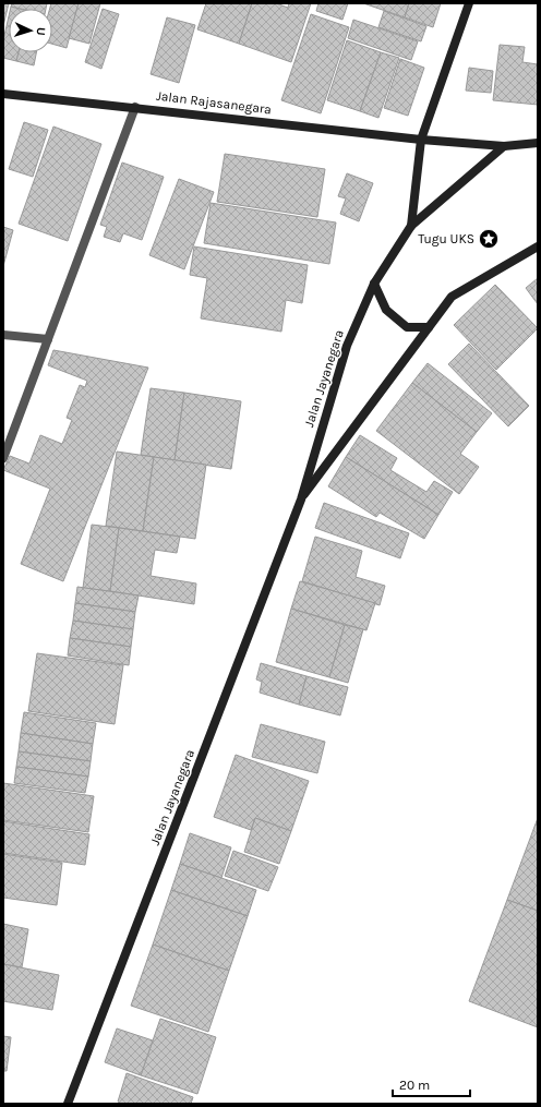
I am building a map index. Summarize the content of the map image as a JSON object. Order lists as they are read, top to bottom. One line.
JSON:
{"streets":{"main road":["Jalan Rajasanegara","Jalan Jayanegara"]},"crossings":[["Jalan Rajasanegara","Jalan Jayanegara"]],"places":{"place":["Tugu UKS"]},"scale_bar":"20 m","north":"right"}
